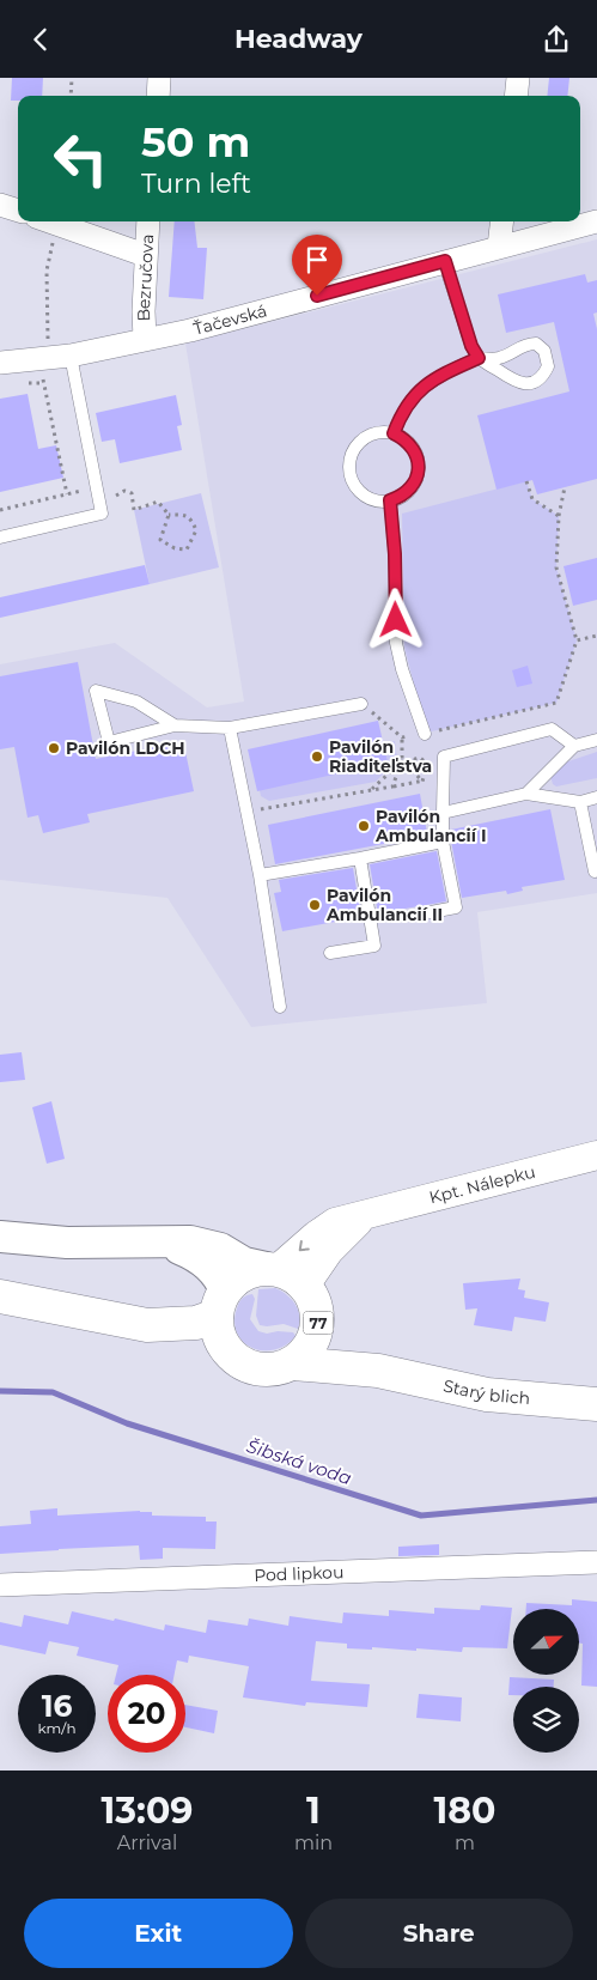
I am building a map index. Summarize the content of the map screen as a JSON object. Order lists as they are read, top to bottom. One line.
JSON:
{"streets":{"main road":["77","Starý blich"],"street":["Bezručova","Ťačevská","Kpt. Nálepku","Pod lipkou"]},"crossings":[["Bezručova","Ťačevská"],["Kpt. Nálepku","77"],["Kpt. Nálepku","Starý blich"],["77","Starý blich"]],"water":["Šibská voda"],"places":["Pavilón LDCH","Pavilón Riaditeľstva","Pavilón Ambulancií I","Pavilón Ambulancií II"],"north":"right","page":{"header":"Headway","turn":["50 m","Turn left"],"speed":"16 km/h","limit":"20","eta":["13:09","Arrival","1","min","180","m"],"buttons":["Exit","Share"]}}
